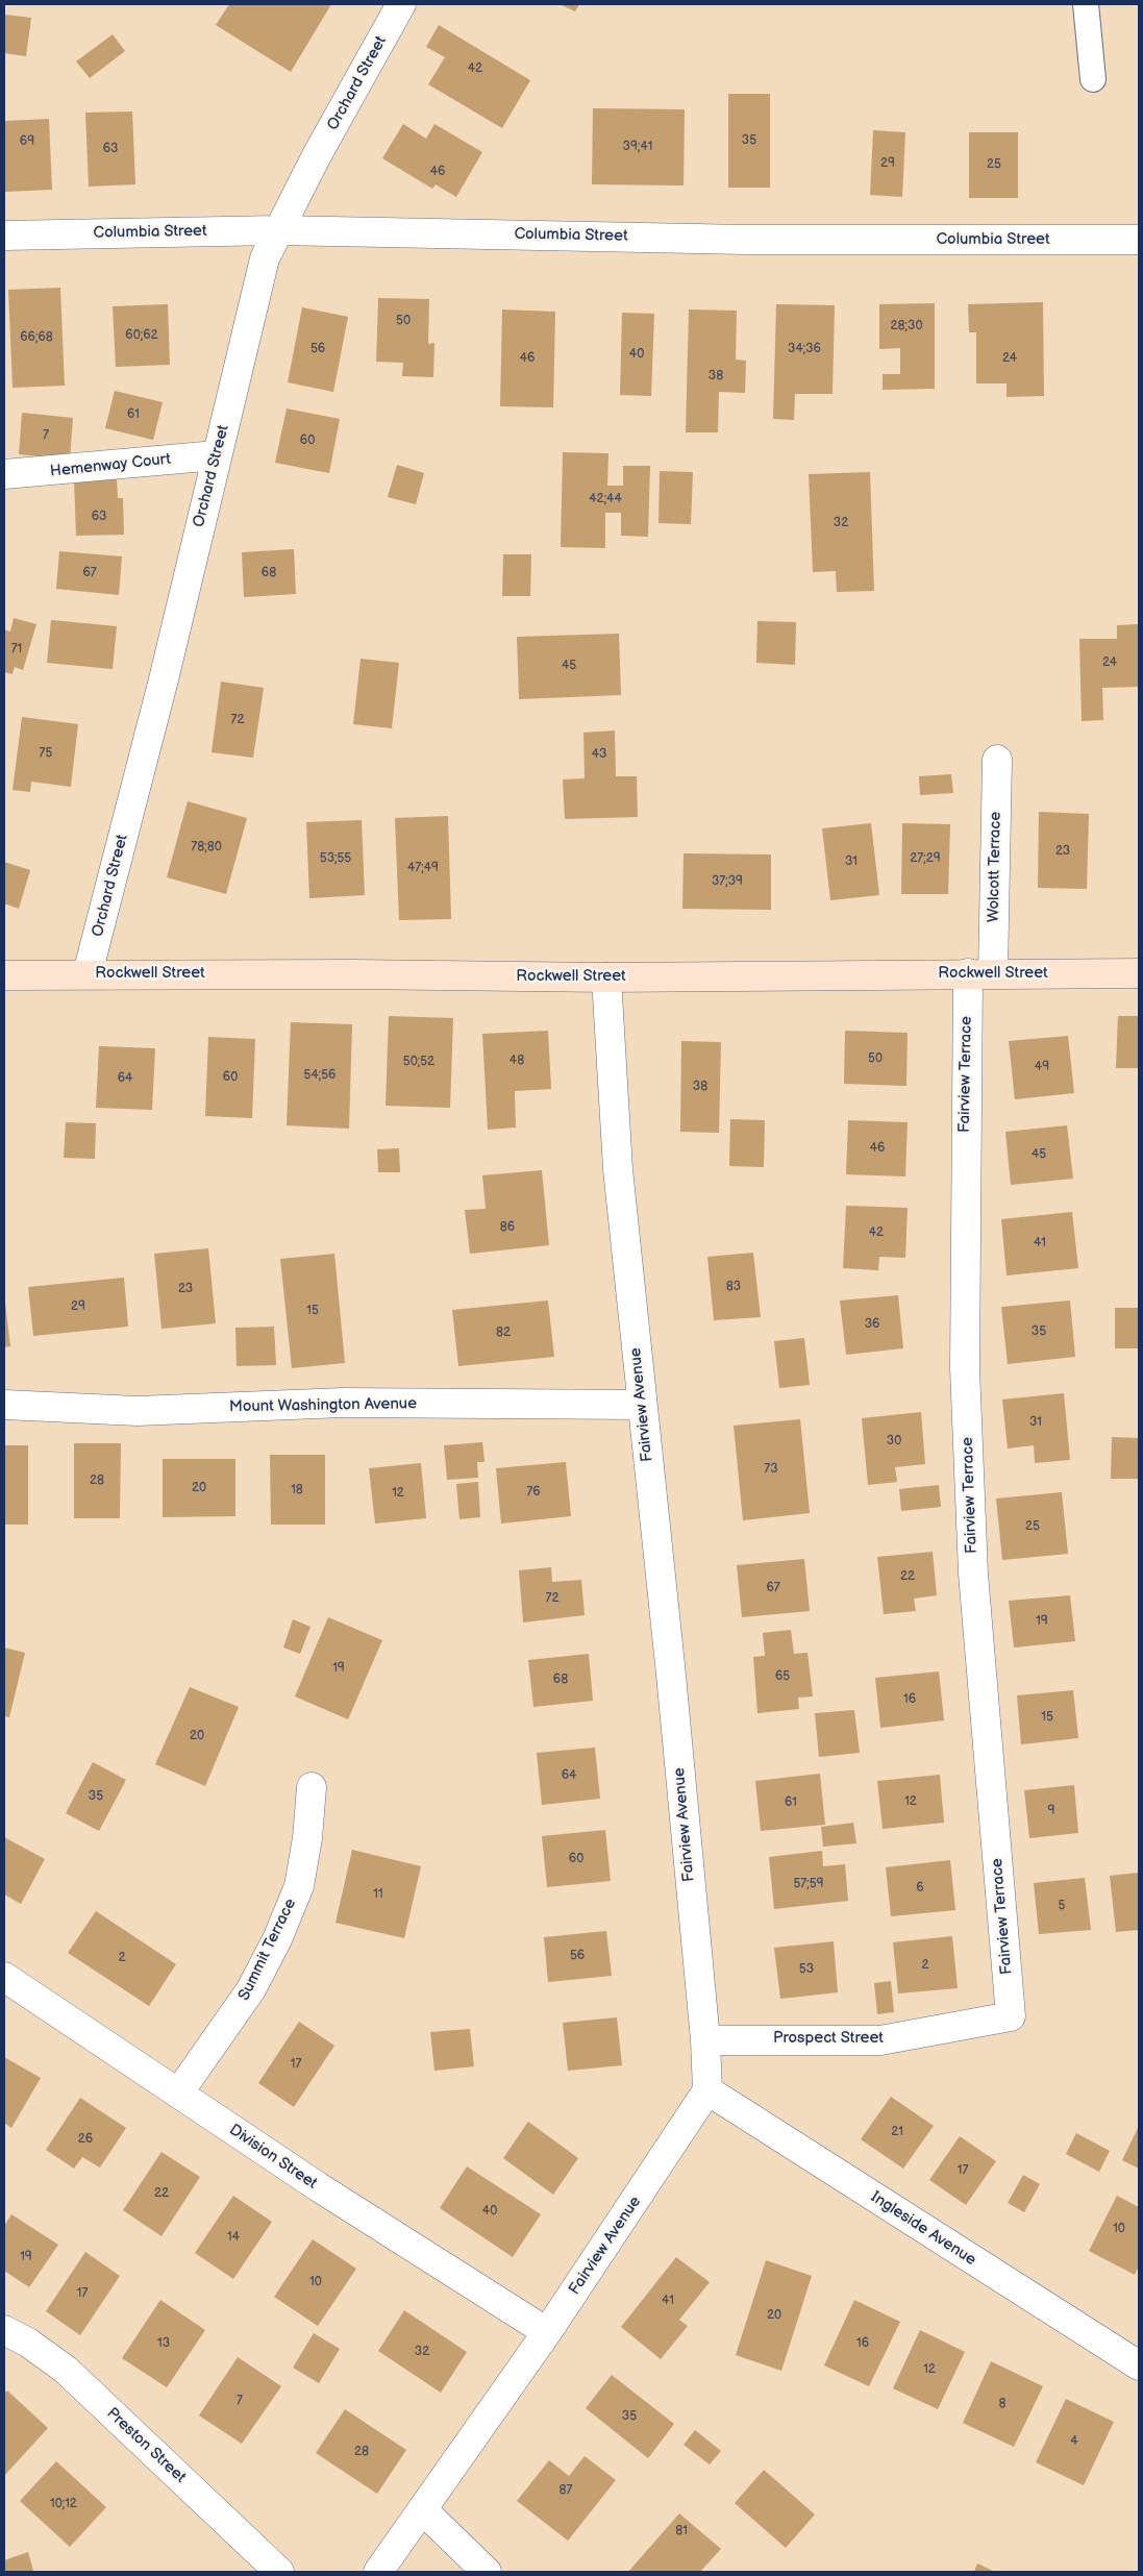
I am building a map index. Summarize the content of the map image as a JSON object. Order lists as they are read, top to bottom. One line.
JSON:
{"streets":{"street":["Orchard Street","Columbia Street","Hemenway Court","Wolcott Terrace","Rockwell Street","Fairview Terrace","Fairview Avenue","Mount Washington Avenue","Summit Terrace","Prospect Street","Division Street","Ingleside Avenue","Preston Street"]},"crossings":[["Orchard Street","Columbia Street"],["Orchard Street","Hemenway Court"],["Orchard Street","Rockwell Street"],["Wolcott Terrace","Rockwell Street"],["Wolcott Terrace","Fairview Terrace"],["Rockwell Street","Fairview Terrace"],["Rockwell Street","Fairview Avenue"],["Fairview Terrace","Prospect Street"],["Fairview Avenue","Mount Washington Avenue"],["Fairview Avenue","Prospect Street"],["Fairview Avenue","Division Street"],["Fairview Avenue","Ingleside Avenue"],["Summit Terrace","Division Street"]],"house_numbers":["42","35","69","39;41","63","29","25","46","50","28;30","60;62","66;68","56","34;36","40","46","24","38","61","7","60","42;44","63","32","67","68","71","24","45","72","75","43","78;80","23","53;55","27;29","31","47;49","37;39","50","48","50;52","49","54;56","60","64","38","46","45","86","42","41","83","23","29","15","36","35","82","31","30","73","28","20","18","76","12","25","22","67","72","19","19","65","68","16","15","20","64","35","12","61","9","60","57;59","6","11","5","56","2","2","53","17","21","26","17","22","40","10","14","19","10","17","41","20","13","16","32","12","7","8","35","4","28","87","10;12","81"]}
